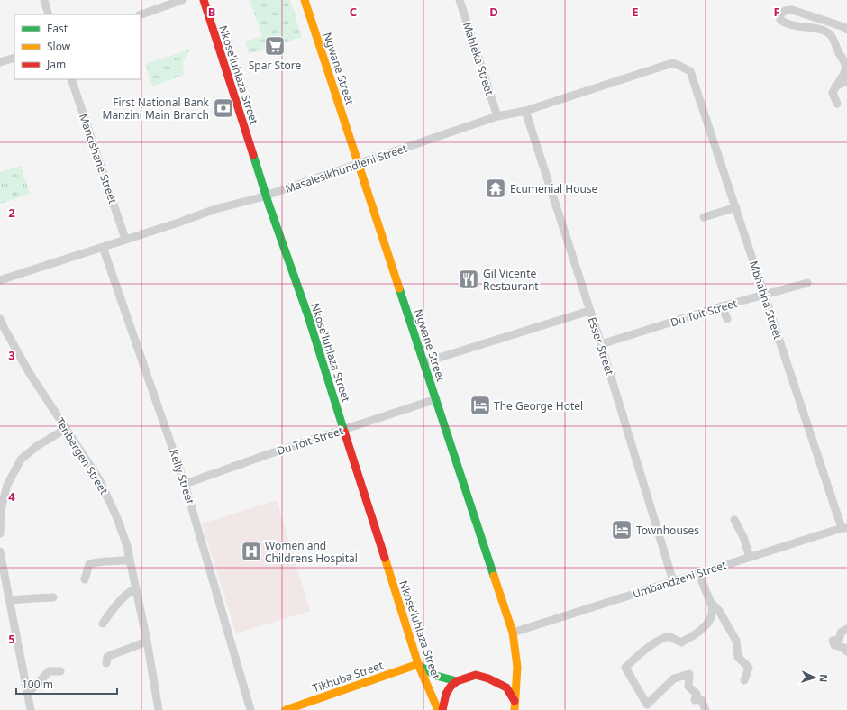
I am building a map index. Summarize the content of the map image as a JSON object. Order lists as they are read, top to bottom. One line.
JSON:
{"streets":{"main road":["Ngwane Street","Nkose'luhlaza Street","Tikhuba Street"],"street":["Mahleka Street","Mancishane Street","Masalesikhundleni Street","Mbhabha Street","Du Toit Street","Esser Street","Tenbergen Street","Kelly Street","Umbandzeni Street"]},"crossings":[["Mahleka Street","Masalesikhundleni Street"],["Ngwane Street","Masalesikhundleni Street"],["Ngwane Street","Du Toit Street"],["Ngwane Street","Umbandzeni Street"],["Nkose'luhlaza Street","Masalesikhundleni Street"],["Nkose'luhlaza Street","Du Toit Street"],["Nkose'luhlaza Street","Tikhuba Street"],["Mancishane Street","Masalesikhundleni Street"],["Masalesikhundleni Street","Mbhabha Street"],["Masalesikhundleni Street","Esser Street"],["Masalesikhundleni Street","Kelly Street"],["Mbhabha Street","Du Toit Street"],["Mbhabha Street","Umbandzeni Street"],["Du Toit Street","Esser Street"],["Du Toit Street","Kelly Street"],["Esser Street","Umbandzeni Street"]],"places":{"supermarket":["Spar Store"],"bank":["First National Bank Manzini Main Branch"],"temple":["Ecumenial House"],"restaurant":["Gil Vicente Restaurant"],"hotel":["The George Hotel","Townhouses"],"hospital":["Women and Childrens Hospital"]},"legend":["Fast","Slow","Jam"],"scale_bar":"100 m","north":"right","grid":{"columns":["B","C","D","E","F"],"rows":["2","3","4","5"]}}
